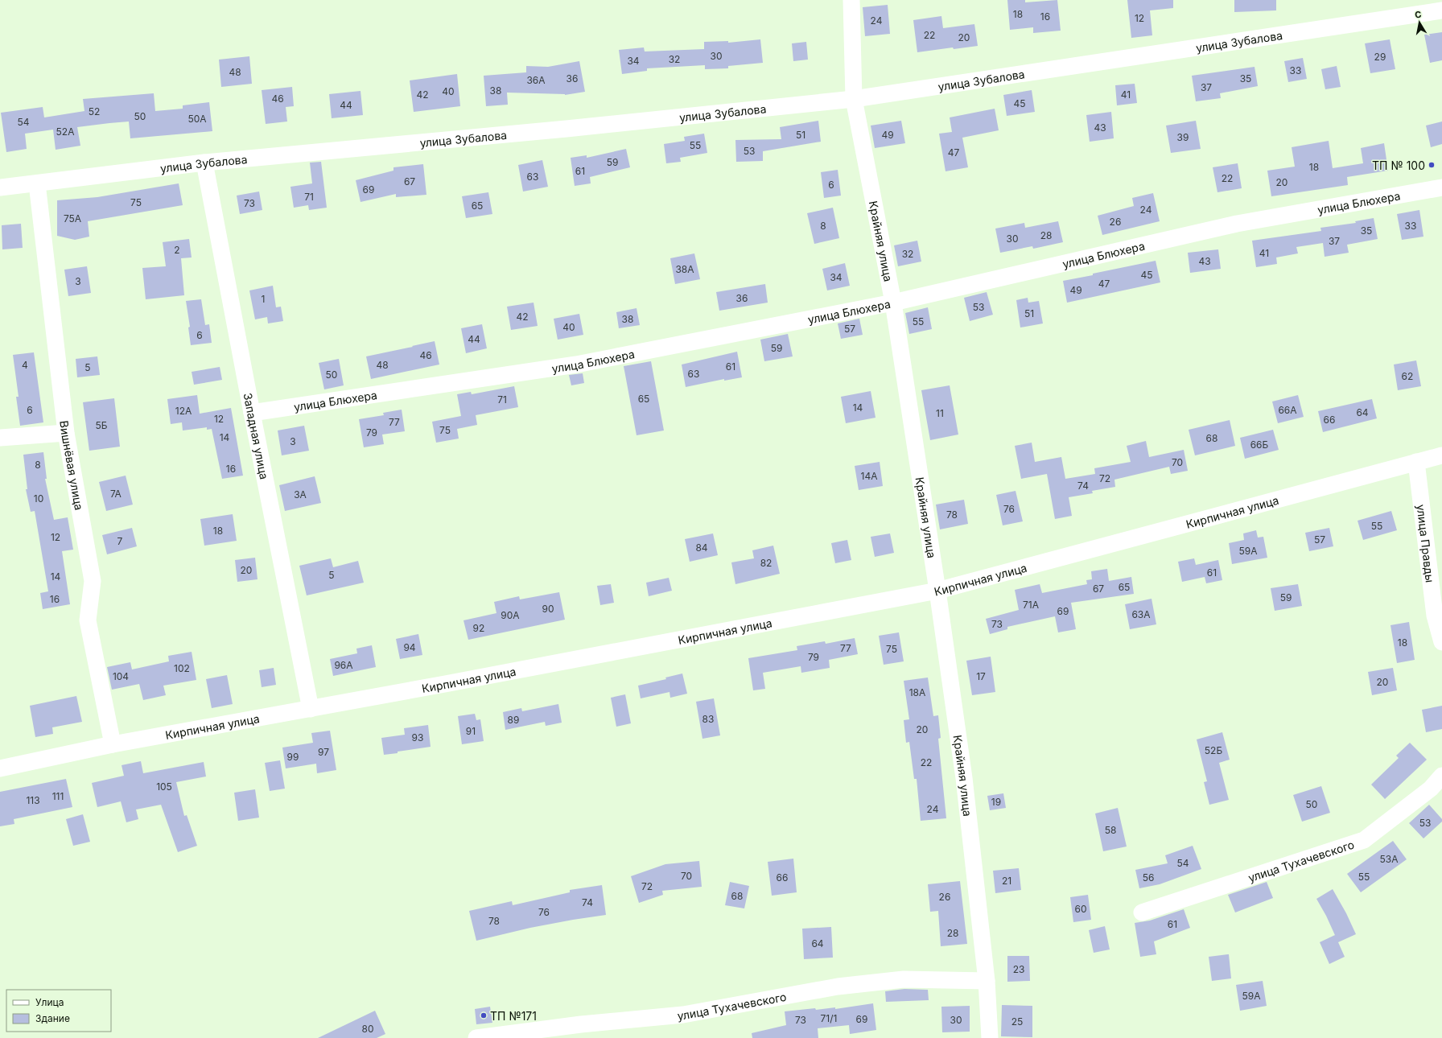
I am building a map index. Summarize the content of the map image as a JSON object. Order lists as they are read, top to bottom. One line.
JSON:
{"streets":{"street":["улица Зубалова","улица Блюхера","Крайняя улица","Западная улица","Вишнёвая улица","Кирпичная улица","улица Правды","улица Тухачевского"]},"crossings":[["улица Зубалова","Крайняя улица"],["улица Зубалова","Западная улица"],["улица Зубалова","Вишнёвая улица"],["улица Блюхера","Крайняя улица"],["улица Блюхера","Западная улица"],["Крайняя улица","Кирпичная улица"],["Крайняя улица","улица Тухачевского"],["Западная улица","Кирпичная улица"],["Вишнёвая улица","Кирпичная улица"],["Кирпичная улица","улица Правды"]],"places":["ТП № 100","ТП №171"],"house_numbers":["18","16","12","24","22","20","30","29","32","34","33","48","36","35","36А","37","38","40","42","41","46","45","44","52","50","50А","54","43","52А","51","49","39","55","53","47","59","18","61","63","22","67","20","6","69","71","75","73","65","24","75А","26","8","33","35","28","30","37","2","41","32","43","38А","45","34","3","47","49","36","1","53","51","42","38","55","40","57","6","44","59","46","4","48","61","5","63","50","62","65","71","14","6","66А","12А","64","11","12","66","77","5Б","75","79","14","68","3","66Б","70","8","16","14А","72","74","7А","3А","10","76","78","55","18","12","57","7","84","59А","82","20","61","5","14","65","67","59","16","71А","90","69","63А","90А","73","92","18","94","77","75","79","96А","102","104","17","20","18А","83","89","20","91","93","52Б","97","99","22","105","111","113","19","50","24","53","58","53А","54","70","55","66","56","21","72","68","26","74","60","76","78","61","28","64","23","59А","71/1","69","73","30","25","80"],"legend":["Улица","Здание"],"north":"top"}
